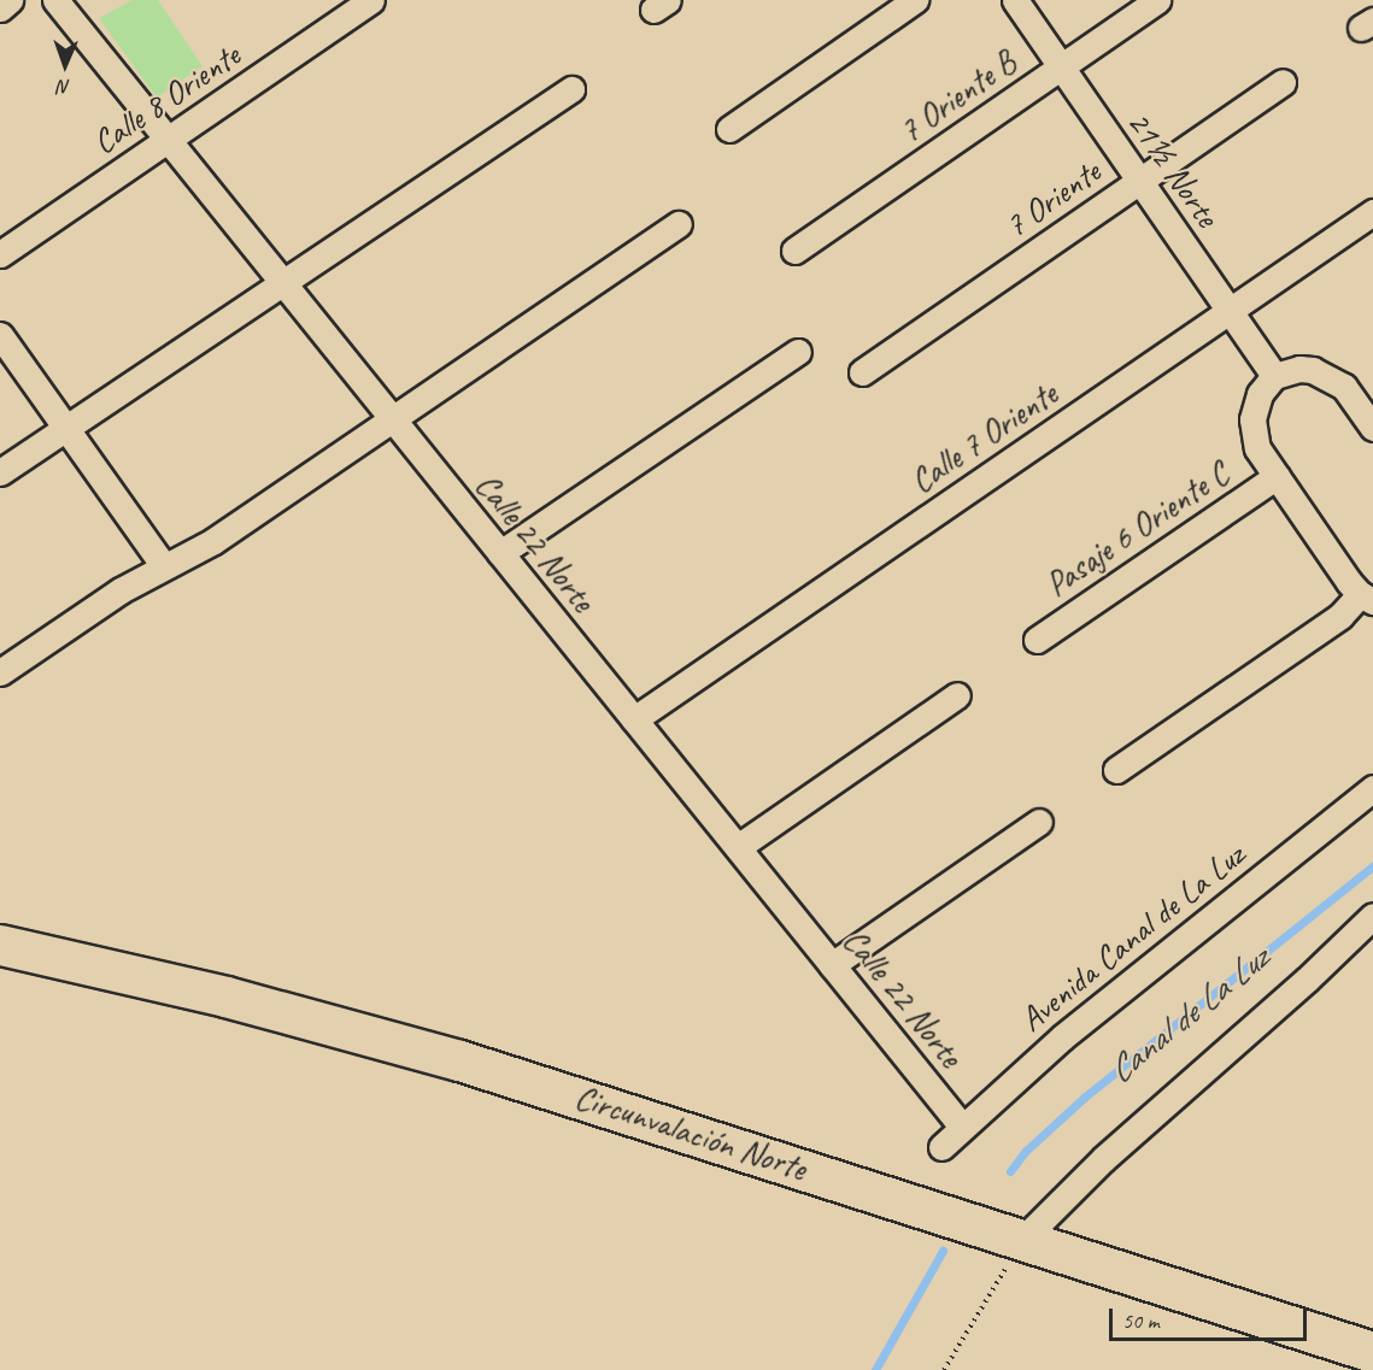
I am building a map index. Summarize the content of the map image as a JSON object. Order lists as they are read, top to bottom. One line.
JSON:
{"streets":{"main road":["Circunvalación Norte"],"street":["7 Oriente B","Calle 8 Oriente","21½ Norte","7 Oriente","Calle 7 Oriente","Pasaje 6 Oriente C","Calle 22 Norte","Avenida Canal de La Luz"]},"crossings":[["7 Oriente B","21½ Norte"],["Calle 8 Oriente","Calle 22 Norte"],["21½ Norte","7 Oriente"],["21½ Norte","Calle 7 Oriente"],["Calle 7 Oriente","Calle 22 Norte"],["Calle 22 Norte","Avenida Canal de La Luz"]],"water":["Canal de La Luz"],"scale_bar":"50 m","north":"bottom"}
